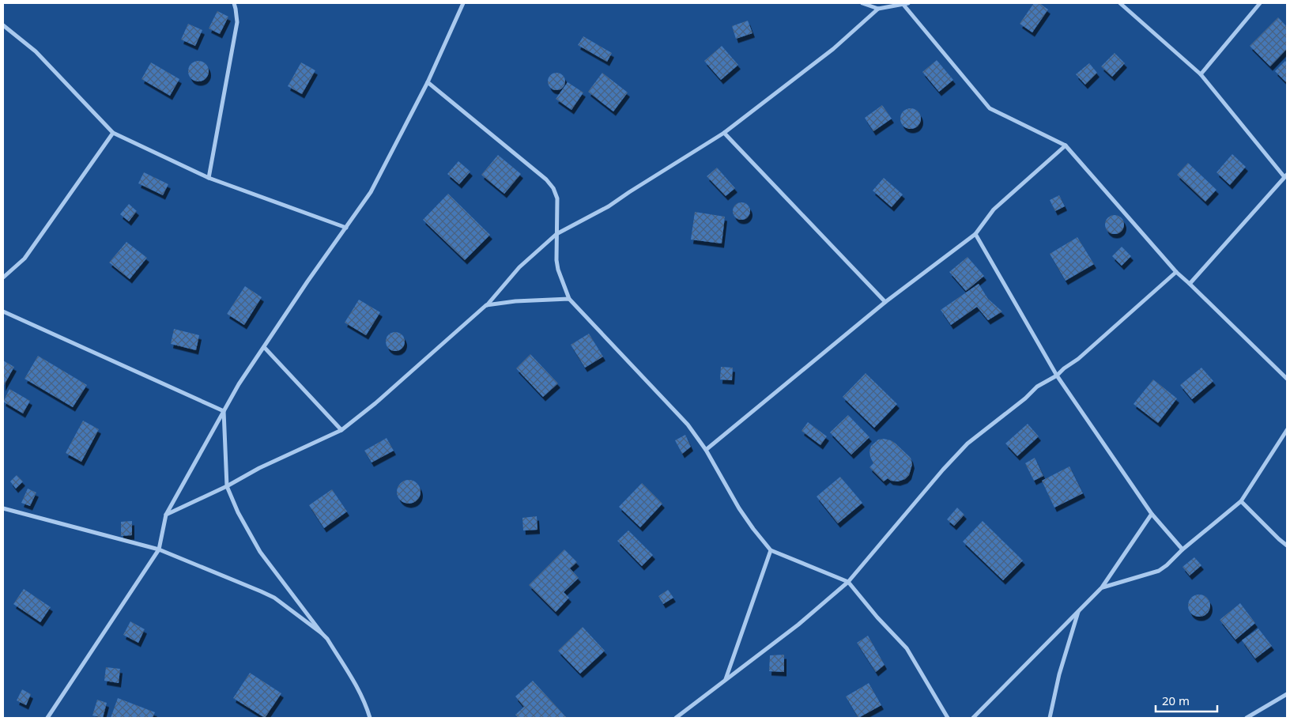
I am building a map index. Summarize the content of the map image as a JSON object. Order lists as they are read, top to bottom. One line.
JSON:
{"scale_bar":"20 m"}
